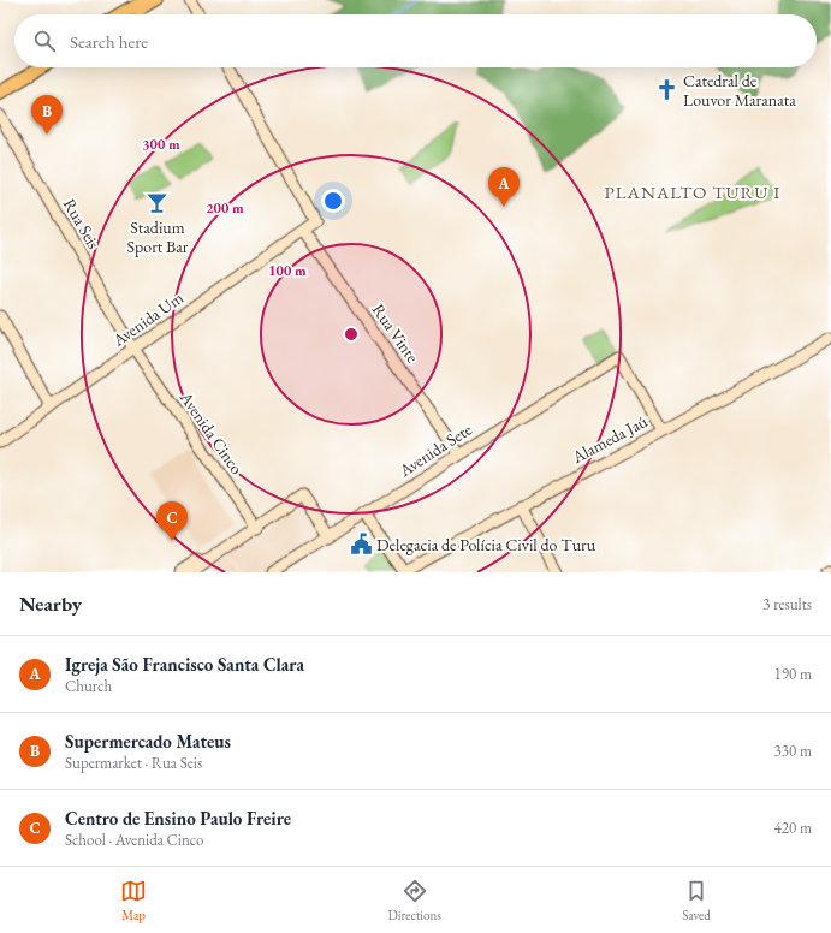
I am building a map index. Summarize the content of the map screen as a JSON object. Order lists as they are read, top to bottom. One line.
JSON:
{"streets":{"street":["Rua Seis","Avenida Um","Rua Vinte","Avenida Cinco","Alameda Jaú","Avenida Sete"]},"crossings":[["Rua Seis","Avenida Um"],["Rua Seis","Avenida Cinco"],["Avenida Um","Rua Vinte"],["Avenida Um","Avenida Cinco"],["Rua Vinte","Avenida Sete"],["Alameda Jaú","Avenida Sete"]],"districts":["PLANALTO TURU I"],"places":{"church":["Catedral de Louvor Maranata"],"bar":["Stadium Sport Bar"],"public building":["Delegacia de Polícia Civil do Turu"]},"page":{"search":"Search here","pins":["B","A","C"],"heading":["Nearby","3 results"],"list":[{"mark":"A","name":"Igreja São Francisco Santa Clara","note":"Church","value":"190 m"},{"mark":"B","name":"Supermercado Mateus","note":"Supermarket · Rua Seis","value":"330 m"},{"mark":"C","name":"Centro de Ensino Paulo Freire","note":"School · Avenida Cinco","value":"420 m"}],"nav":["Map","Directions","Saved"]},"rings":["300 m","200 m","100 m"]}
